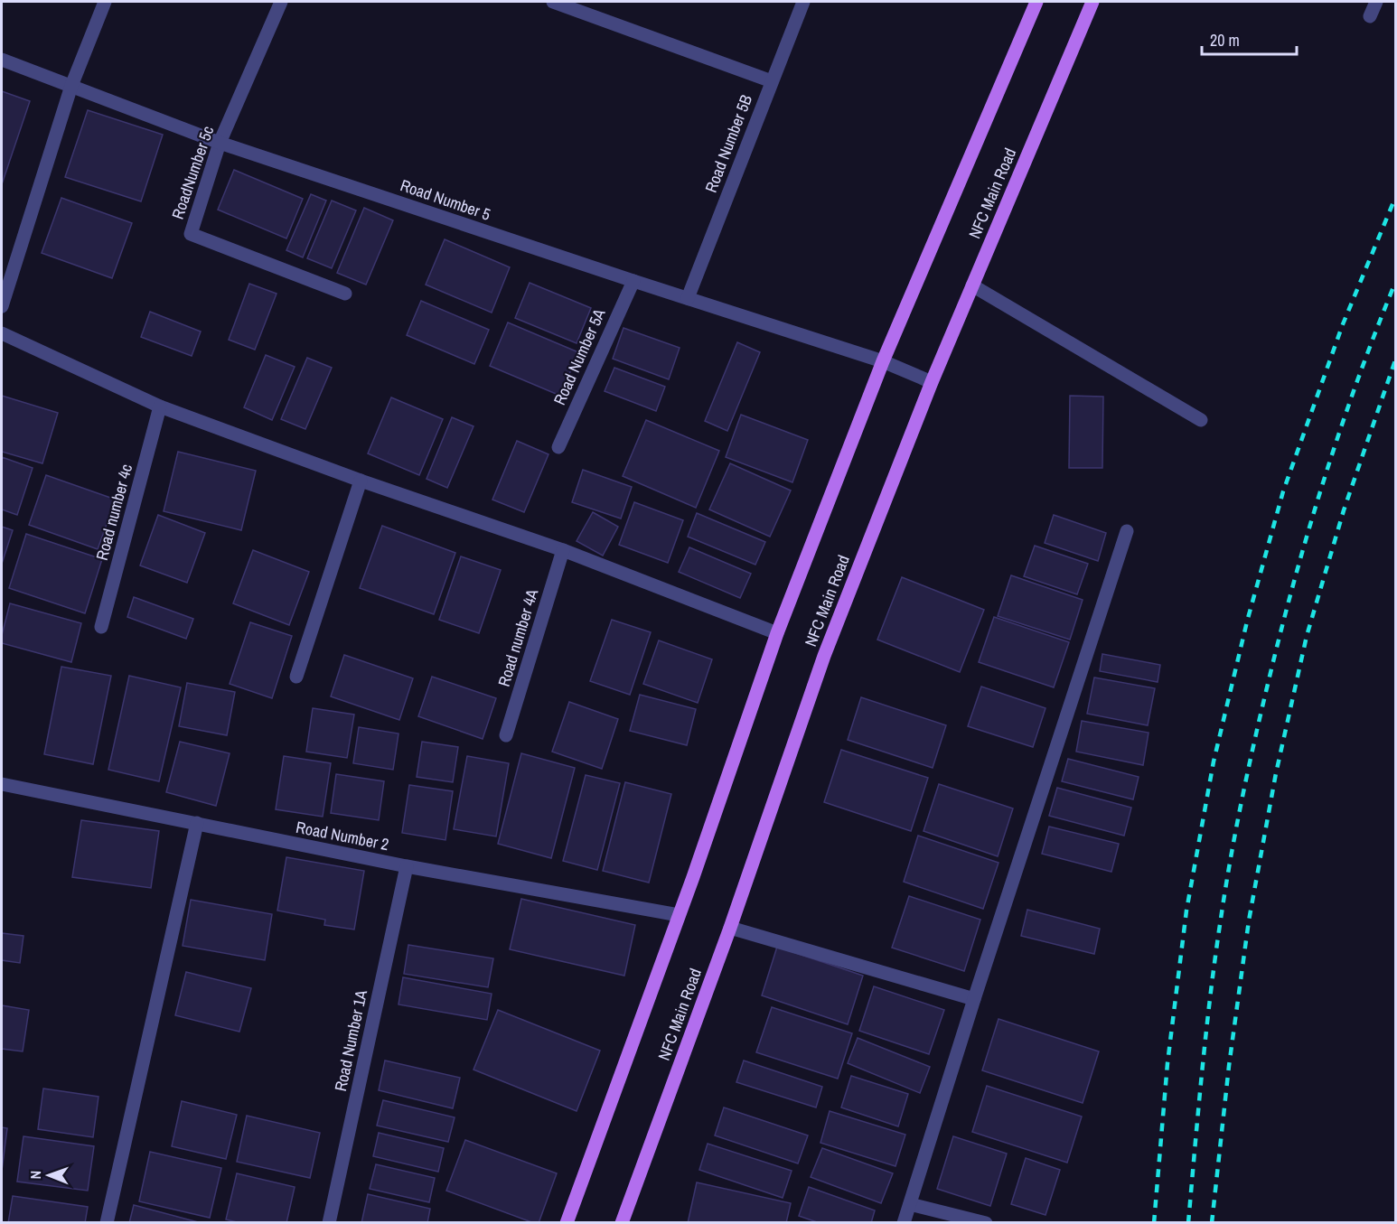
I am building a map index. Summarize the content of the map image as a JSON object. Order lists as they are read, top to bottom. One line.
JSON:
{"streets":{"main road":["NFC Main Road"],"street":["Road Number 5B","RoadNumber 5c","Road Number 5","Road Number 5A","Road number 4c","Road number 4A","Road Number 2","Road Number 1A"]},"crossings":[["Road Number 5B","Road Number 5"],["RoadNumber 5c","Road Number 5"],["NFC Main Road","Road Number 5"],["NFC Main Road","Road Number 2"],["Road Number 5","Road Number 5A"],["Road Number 2","Road Number 1A"]],"scale_bar":"20 m","north":"left"}
